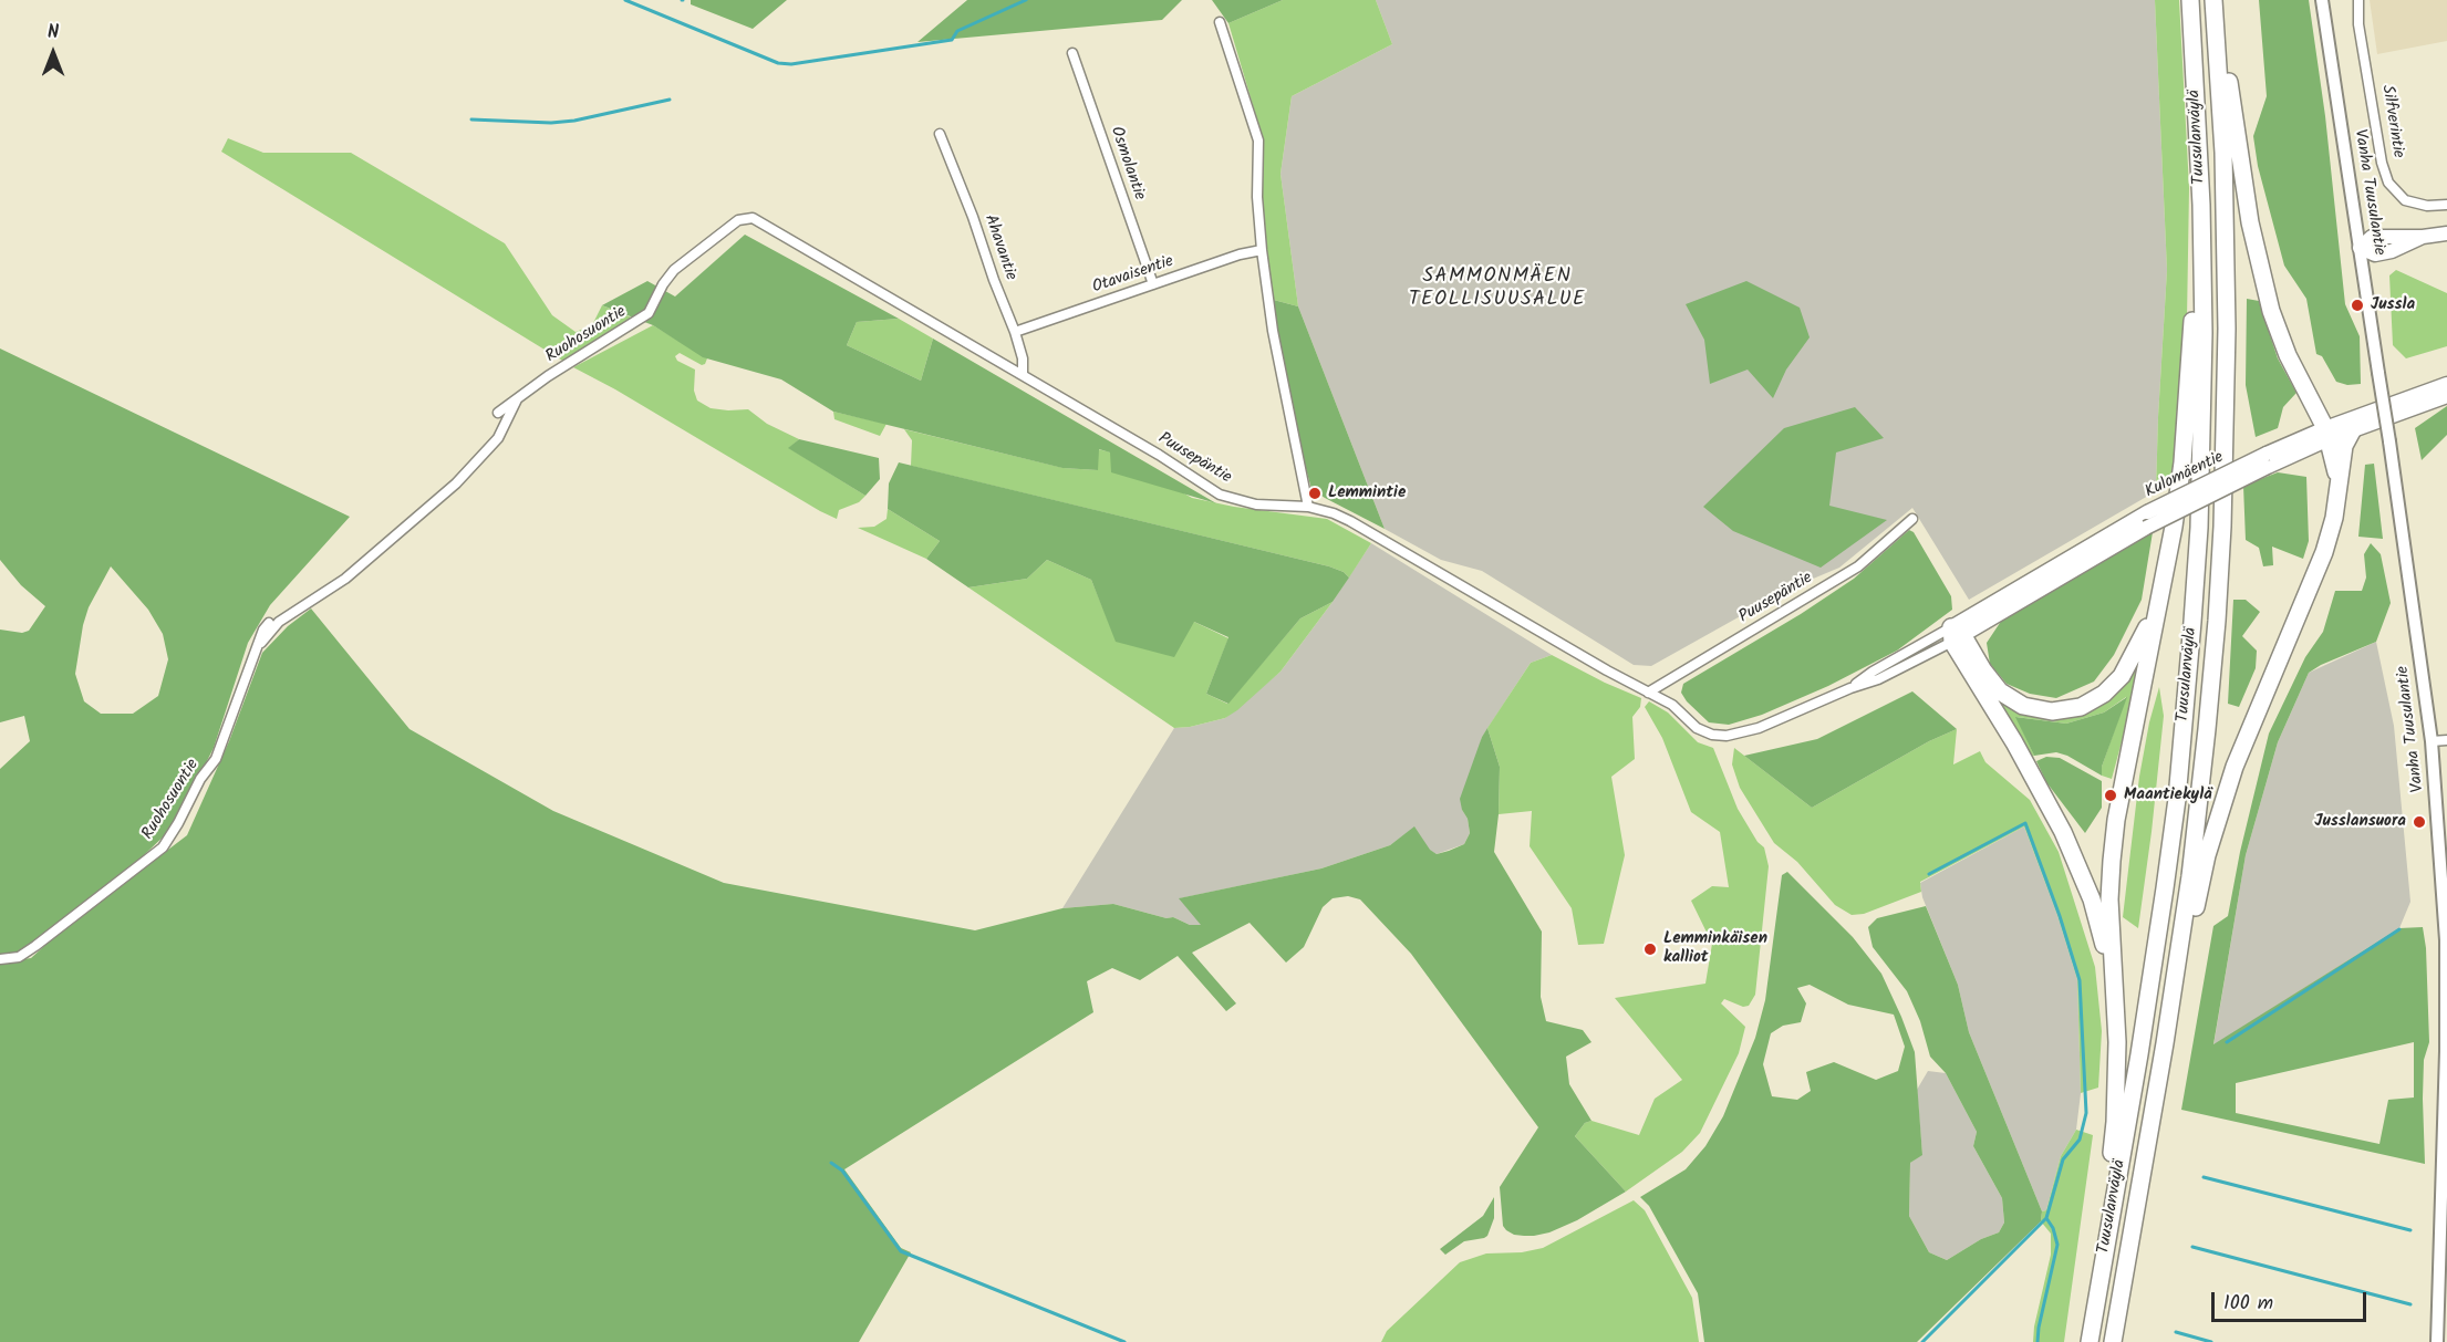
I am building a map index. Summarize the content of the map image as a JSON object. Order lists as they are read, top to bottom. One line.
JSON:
{"streets":{"highway":["Tuusulanväylä"],"main road":["Vanha Tuusulantie","Kulomäentie"],"street":["Silfverintie","Osmolantie","Ahavantie","Otavaisentie","Ruohosuontie","Puusepäntie"]},"crossings":[["Osmolantie","Otavaisentie"],["Ahavantie","Otavaisentie"],["Ahavantie","Puusepäntie"],["Ruohosuontie","Puusepäntie"],["Puusepäntie","Kulomäentie"]],"districts":["SAMMONMÄEN TEOLLISUUSALUE"],"places":["Jussla","Lemmintie","Maantiekylä","Jusslansuora","Lemminkäisen kalliot"],"scale_bar":"100 m","north":"top"}
